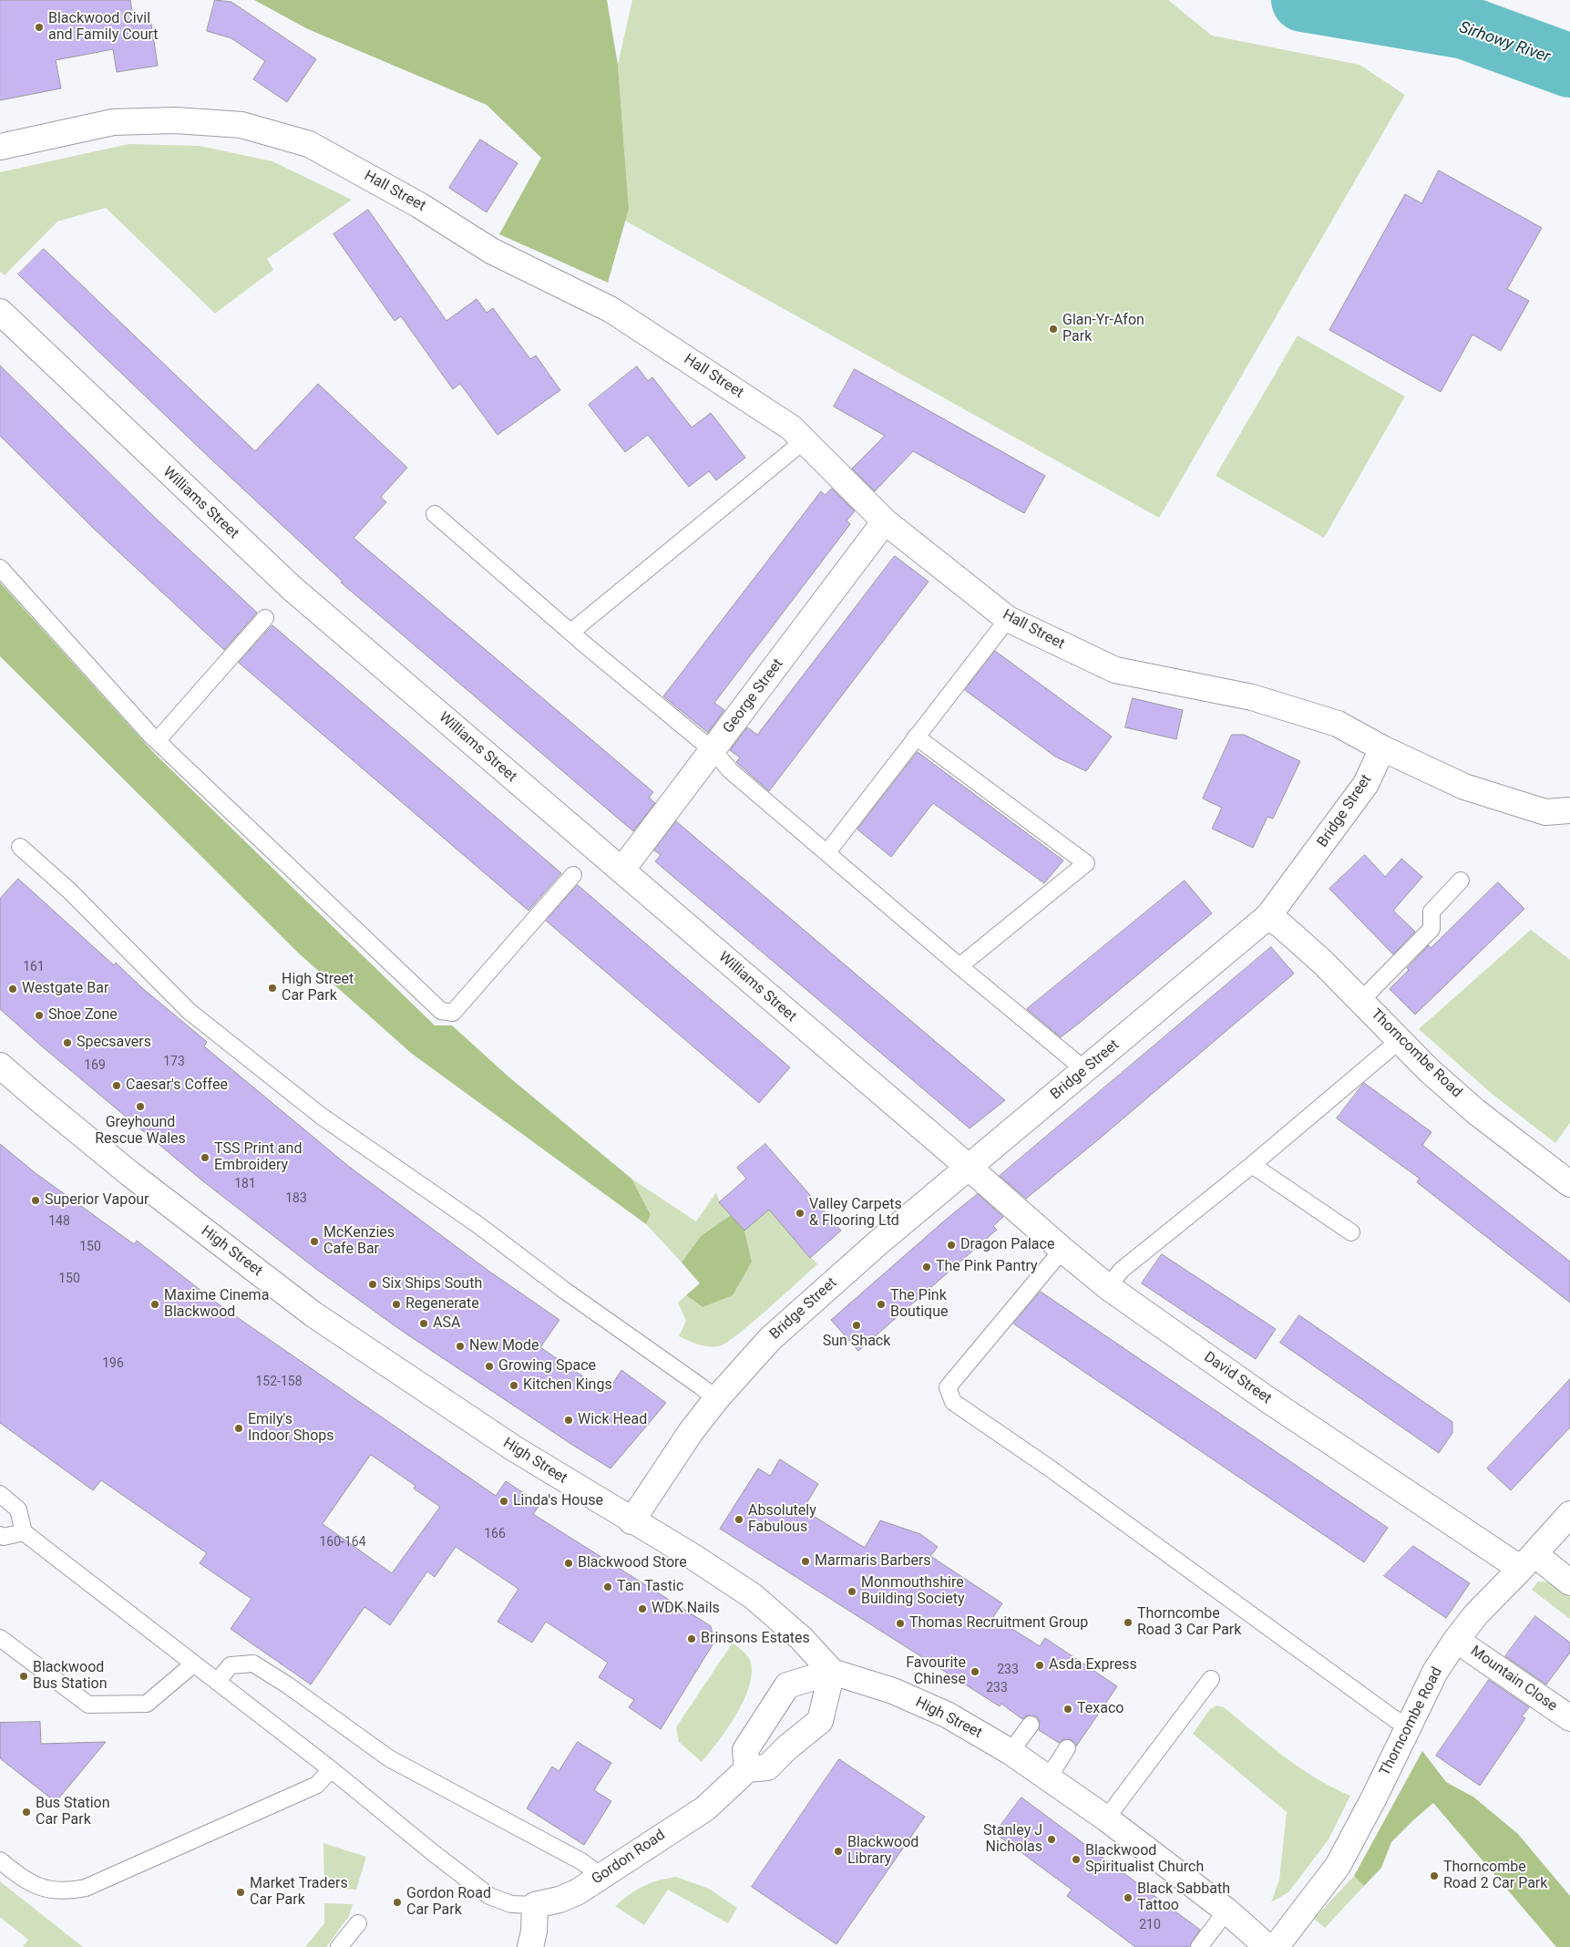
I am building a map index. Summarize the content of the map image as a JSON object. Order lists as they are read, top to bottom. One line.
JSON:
{"streets":{"street":["Hall Street","Williams Street","George Street","Bridge Street","Thorncombe Road","High Street","David Street","Mountain Close","Gordon Road"]},"crossings":[["Hall Street","George Street"],["Hall Street","Bridge Street"],["Williams Street","George Street"],["Williams Street","Bridge Street"],["Williams Street","David Street"],["Bridge Street","Thorncombe Road"],["Bridge Street","High Street"],["Bridge Street","David Street"],["Thorncombe Road","David Street"],["Thorncombe Road","Mountain Close"]],"water":["Sirhowy River"],"places":["Blackwood Civil and Family Court","Glan-Yr-Afon Park","High Street Car Park","Westgate Bar","Shoe Zone","Specsavers","Caesar's Coffee","Greyhound Rescue Wales","TSS Print and Embroidery","Superior Vapour","Valley Carpets & Flooring Ltd","McKenzies Cafe Bar","Dragon Palace","The Pink Pantry","Six Ships South","Maxime Cinema Blackwood","Regenerate","The Pink Boutique","ASA","Sun Shack","New Mode","Growing Space","Kitchen Kings","Wick Head","Emily's Indoor Shops","Linda's House","Absolutely Fabulous","Marmaris Barbers","Blackwood Store","Tan Tastic","Monmouthshire Building Society","WDK Nails","Thorncombe Road 3 Car Park","Thomas Recruitment Group","Brinsons Estates","Asda Express","Favourite Chinese","Blackwood Bus Station","Texaco","Bus Station Car Park","Stanley J Nicholas","Blackwood Library","Blackwood Spiritualist Church","Thorncombe Road 2 Car Park","Market Traders Car Park","Black Sabbath Tattoo","Gordon Road Car Park"],"house_numbers":["161","173","169","181","183","148","150","150","196","152-158","166","160-164","233","233","210"]}
